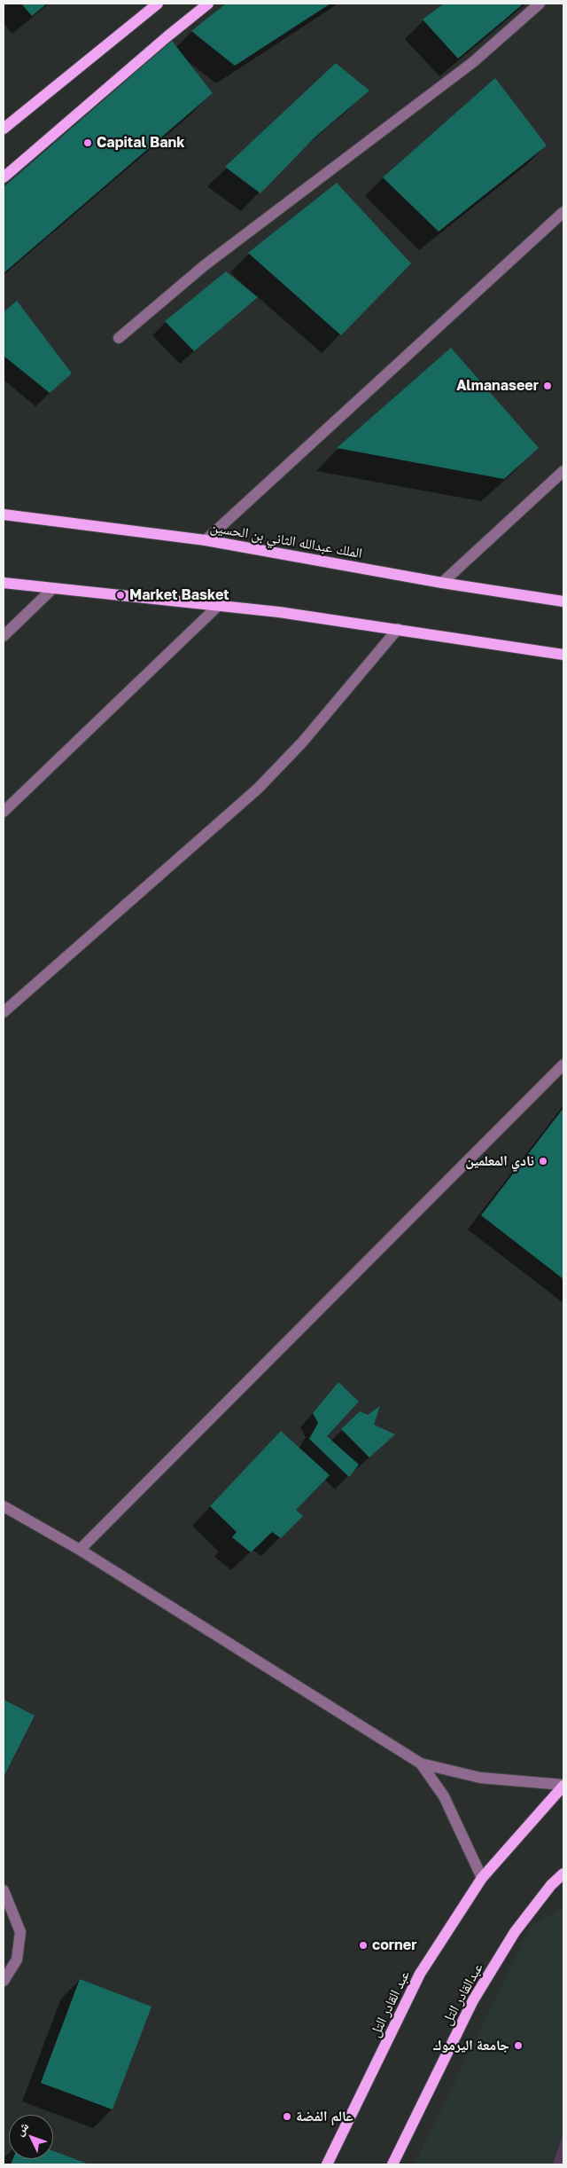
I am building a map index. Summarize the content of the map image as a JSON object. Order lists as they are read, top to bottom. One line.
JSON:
{"streets":{"main road":["الملك عبدالله الثاني بن الحسين","عبدالقادر التل","عبد القادر التل"]},"places":["Capital Bank","Almanaseer","Market Basket","نادي المعلمين","corner","جامعة اليرموك","عالم الفضة"],"north":"top left"}
